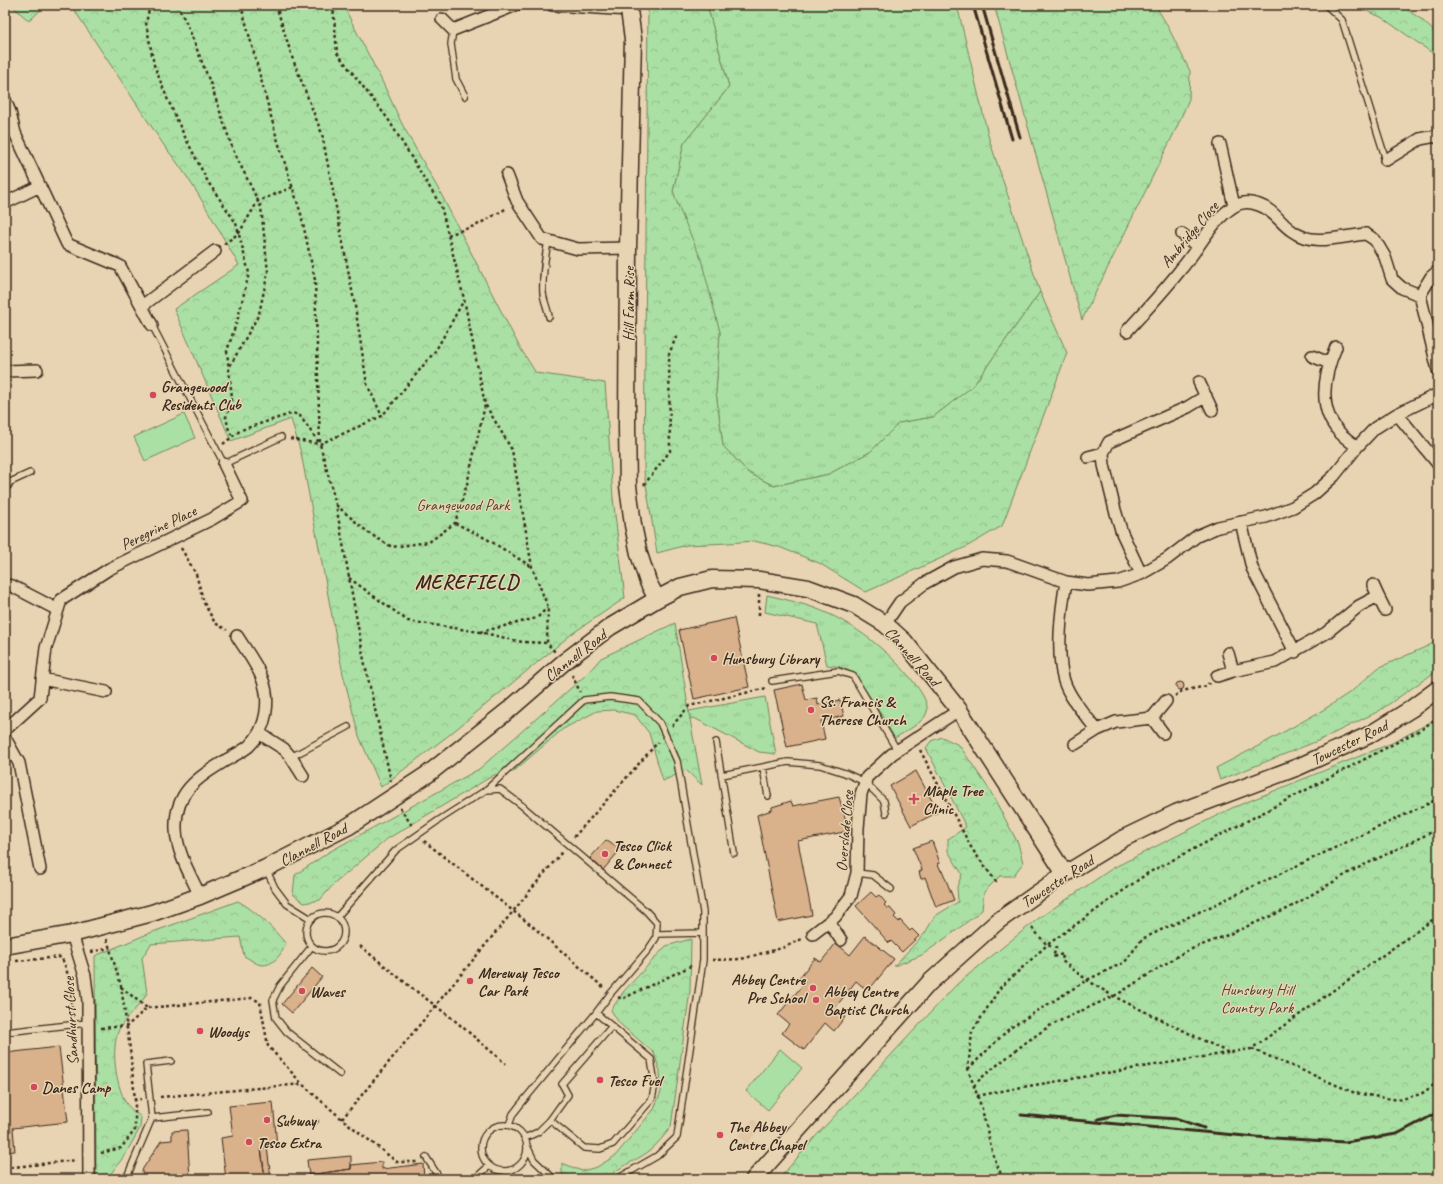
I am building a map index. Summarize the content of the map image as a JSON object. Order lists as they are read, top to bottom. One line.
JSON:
{"streets":{"street":["Ambridge Close","Hill Farm Rise","Peregrine Place","Clannell Road","Towcester Road","Overslade Close","Sandhurst Close"]},"crossings":[["Hill Farm Rise","Clannell Road"],["Clannell Road","Towcester Road"],["Clannell Road","Overslade Close"],["Clannell Road","Sandhurst Close"]],"districts":["MEREFIELD"],"parks":["Grangewood Park","Hunsbury Hill Country Park"],"places":{"other":["Grangewood Residents Club","Hunsbury Library","Ss. Francis & Therese Church","Tesco Click & Connect","Mereway Tesco Car Park","Abbey Centre Pre School","Waves","Abbey Centre Baptist Church","Woodys","Tesco Fuel","Danes Camp","Subway","The Abbey Centre Chapel","Tesco Extra"],"health":["Maple Tree Clinic"]}}
